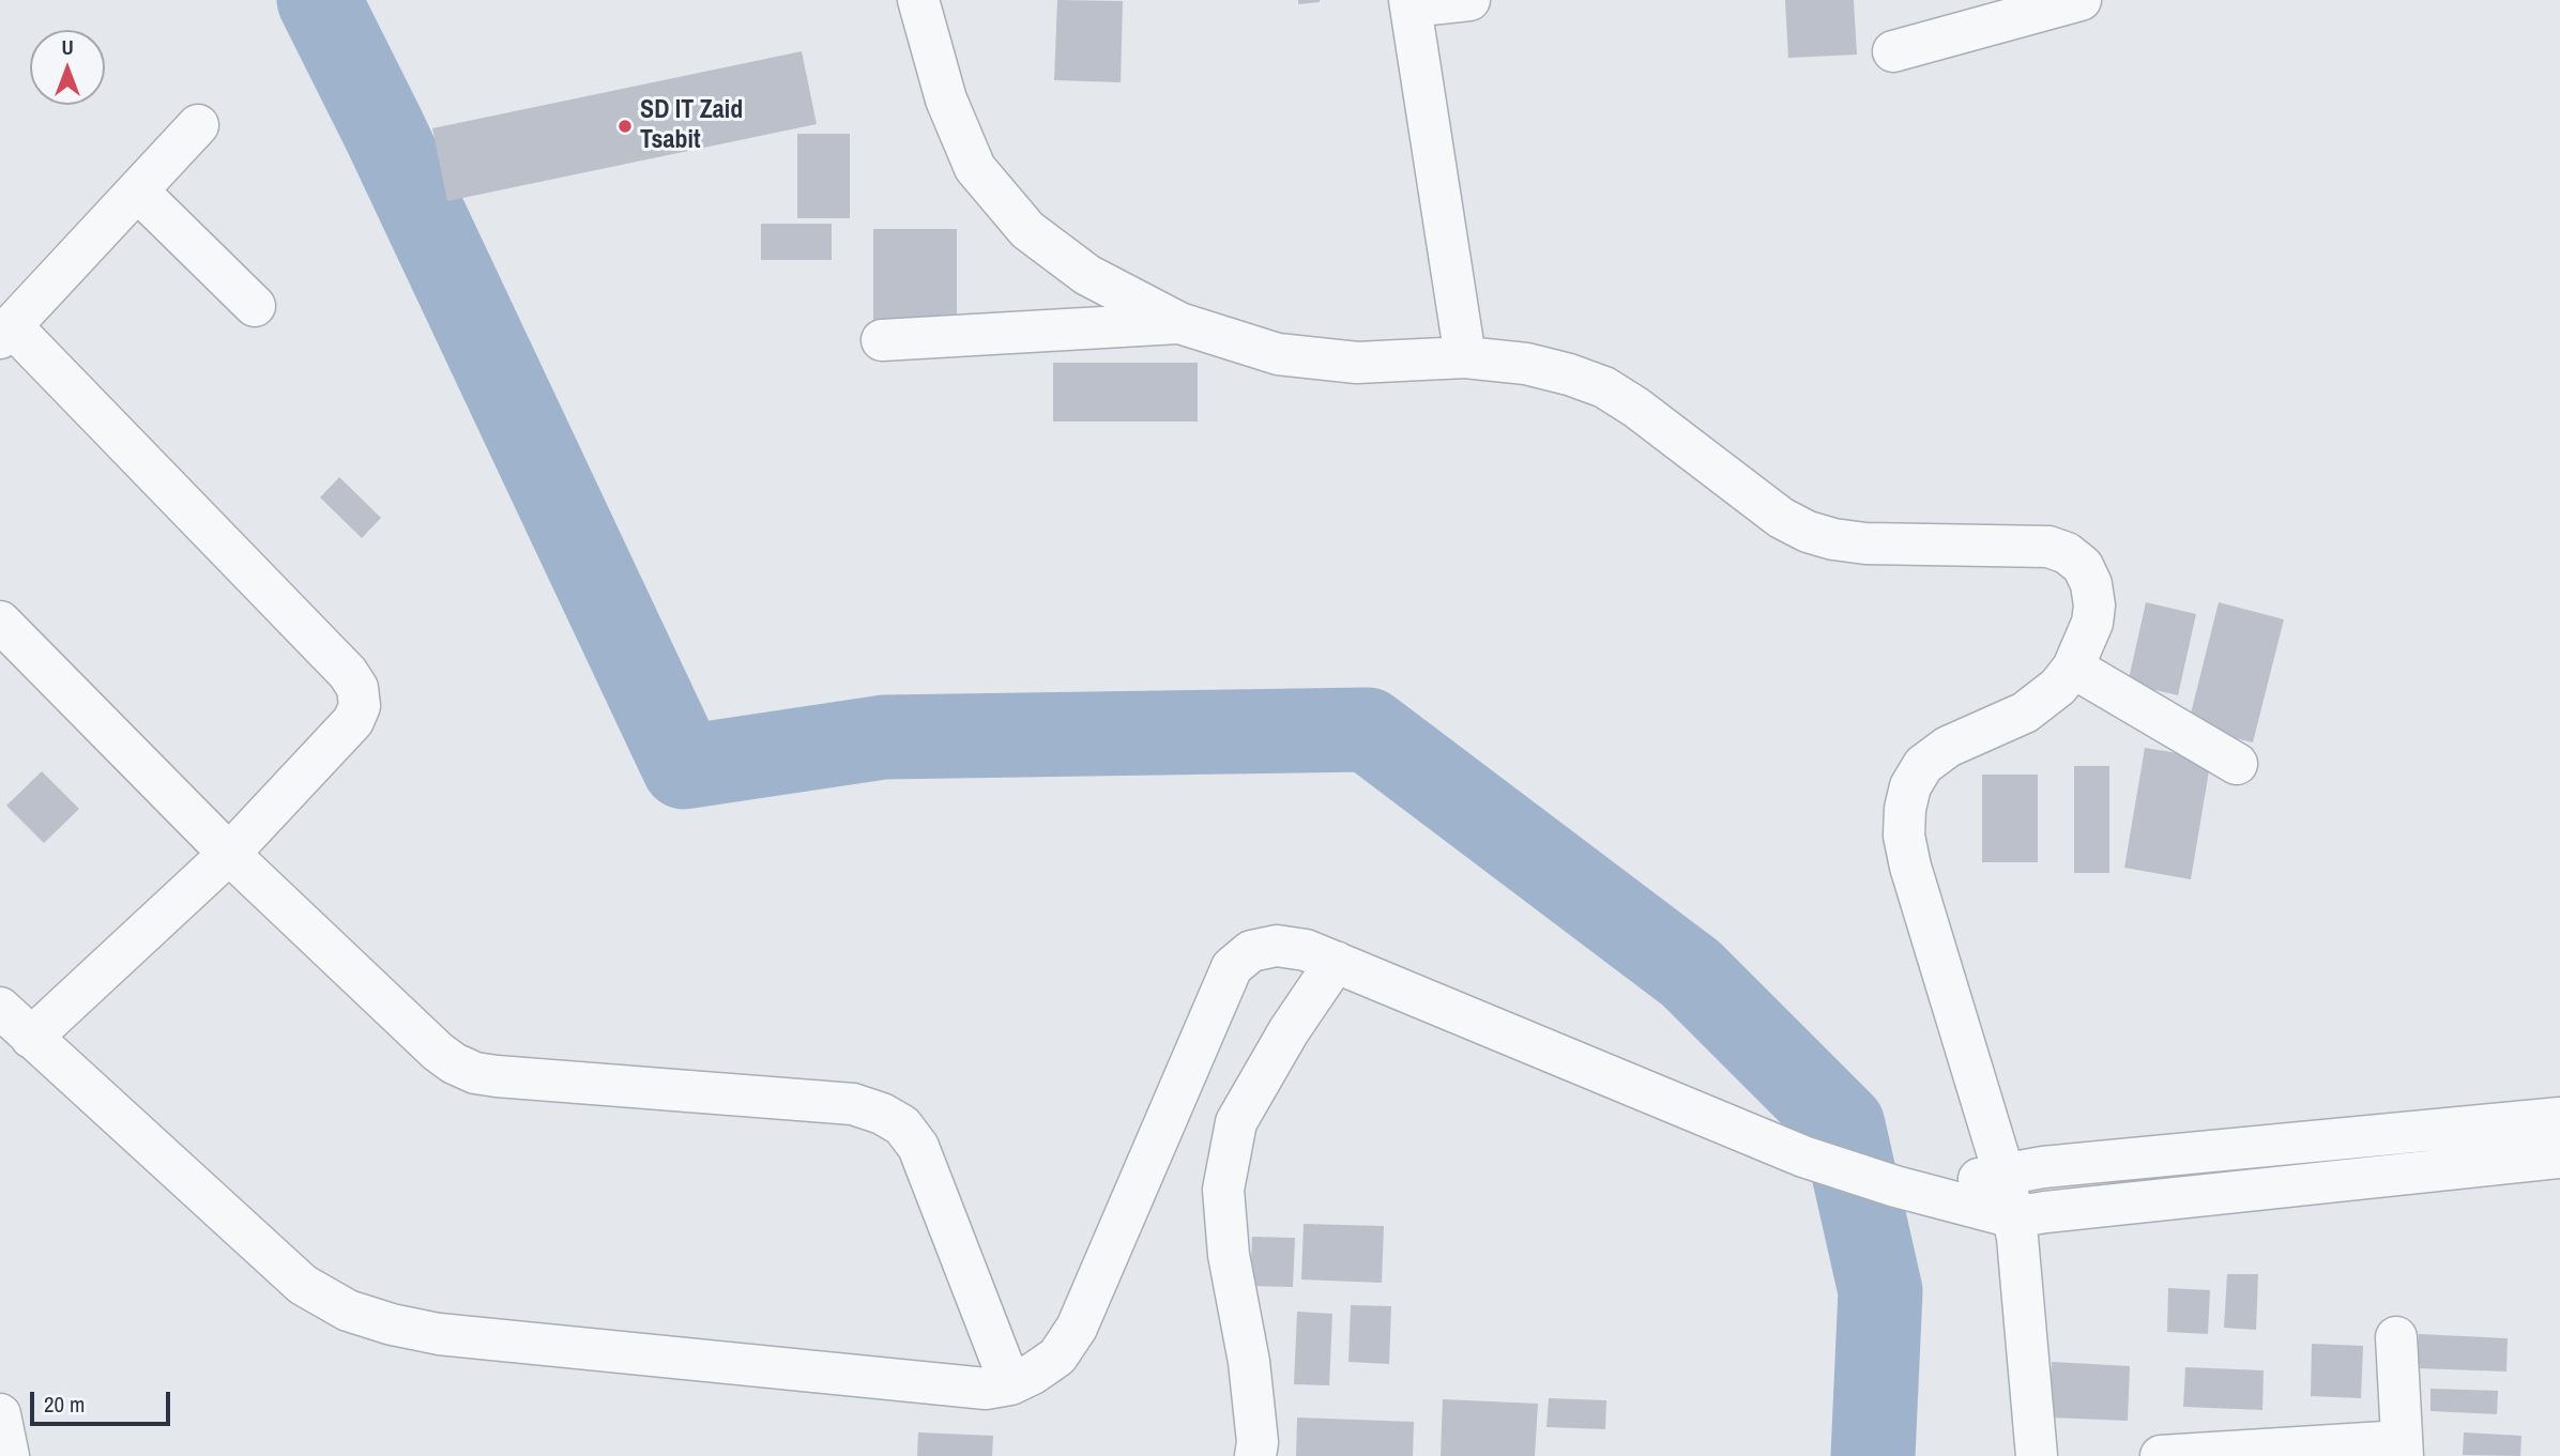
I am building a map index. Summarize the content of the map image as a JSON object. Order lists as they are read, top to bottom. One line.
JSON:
{"places":["SD IT Zaid Tsabit"],"scale_bar":"20 m","north":"top"}
